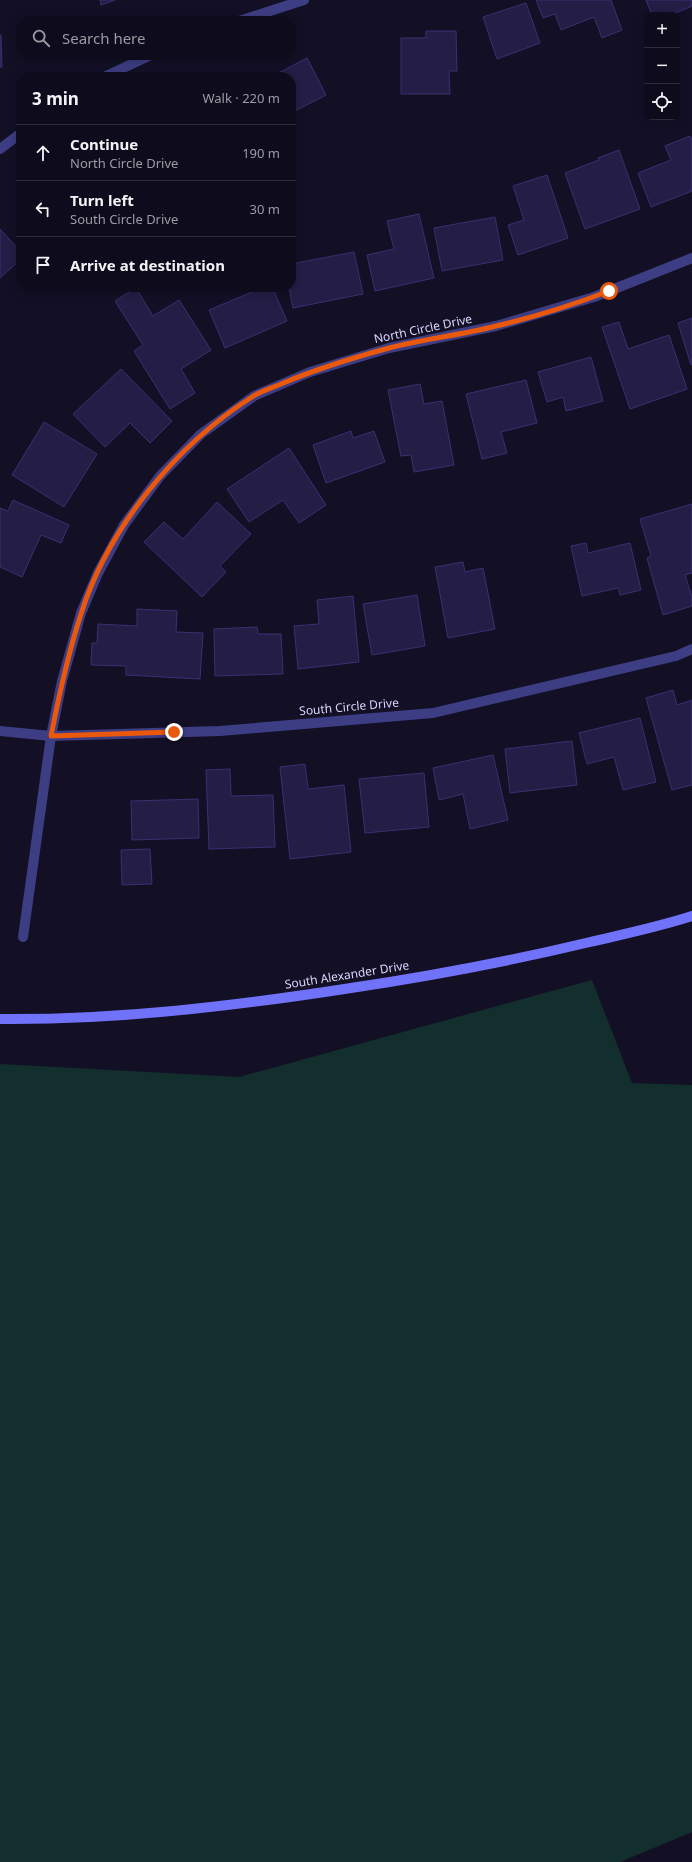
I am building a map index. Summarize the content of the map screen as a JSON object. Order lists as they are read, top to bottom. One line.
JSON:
{"streets":{"main road":["South Alexander Drive"],"street":["North Circle Drive","South Circle Drive"]},"crossings":[["North Circle Drive","South Circle Drive"]],"page":{"map_buttons":["+","−"],"search":"Search here","heading":["3 min","Walk · 220 m"],"list":[["Continue","North Circle Drive","190 m"],["Turn left","South Circle Drive","30 m"],"Arrive at destination"]}}
